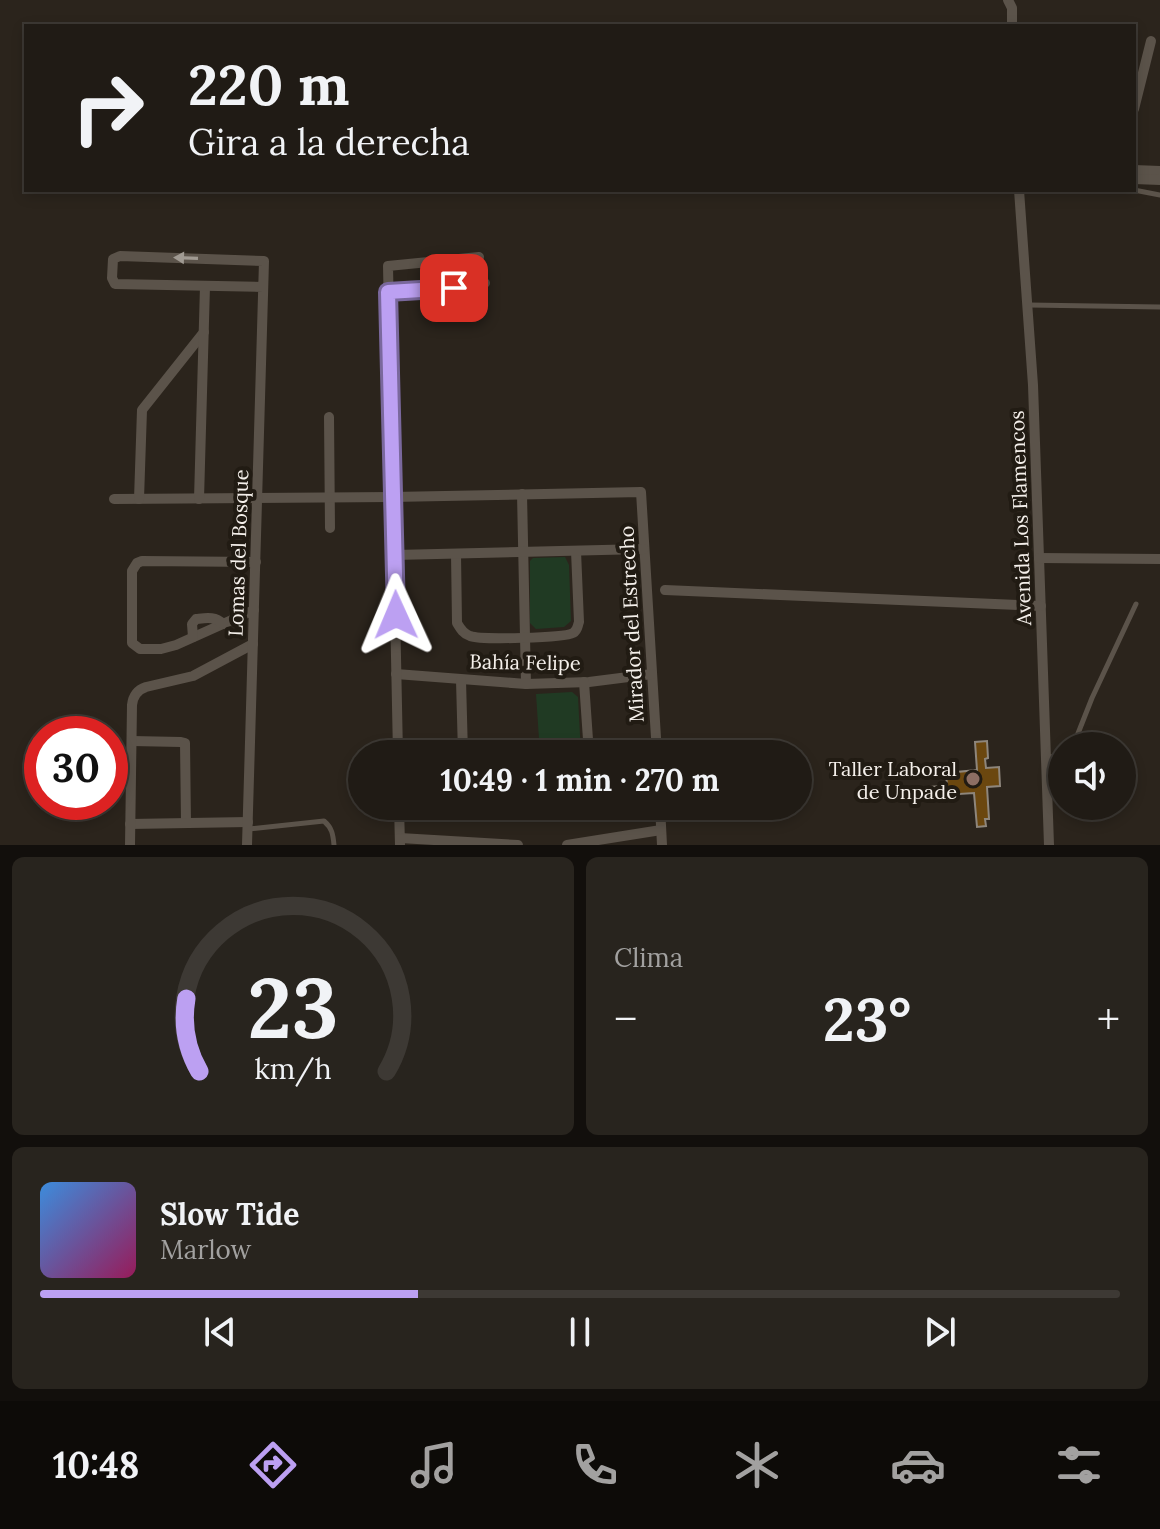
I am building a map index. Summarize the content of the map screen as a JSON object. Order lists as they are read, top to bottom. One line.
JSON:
{"streets":{"street":["Avenida Los Flamencos","Lomas del Bosque","Mirador del Estrecho","Bahía Felipe"]},"crossings":[["Mirador del Estrecho","Bahía Felipe"]],"places":["Taller Laboral de Unpade"],"page":{"turn":["220 m","Gira a la derecha"],"limit":"30","trip":"10:49 · 1 min · 270 m","tile":"Clima","heat":["−","23°","+"],"song":["Slow Tide","Marlow"],"tabs":"10:48","gauge":["23","km/h"]}}
